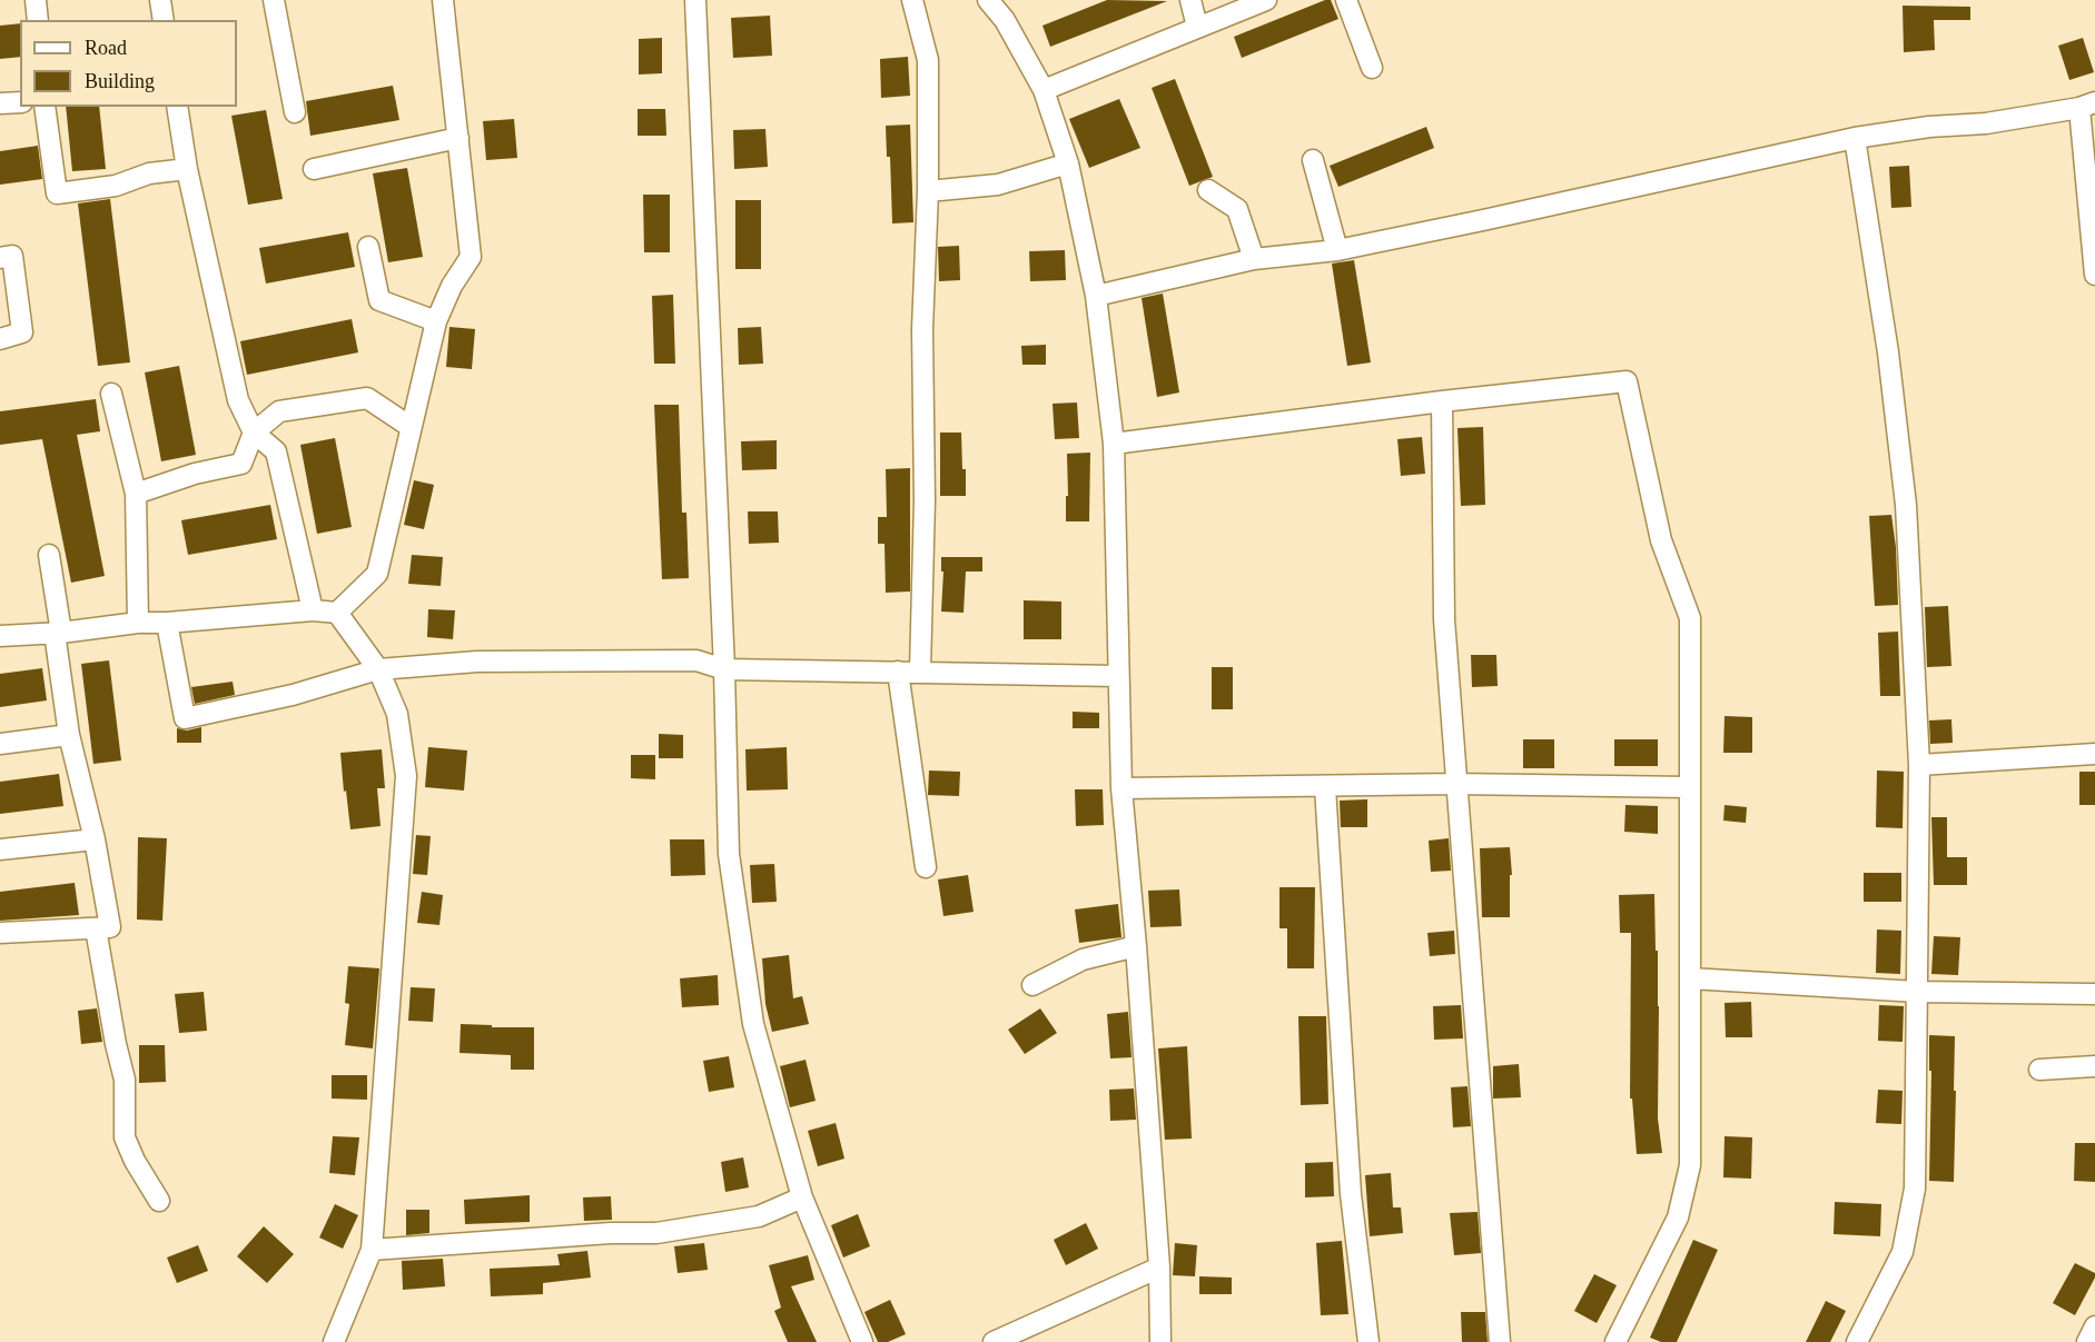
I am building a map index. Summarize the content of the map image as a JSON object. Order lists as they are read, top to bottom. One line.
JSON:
{"legend":["Road","Building"]}
